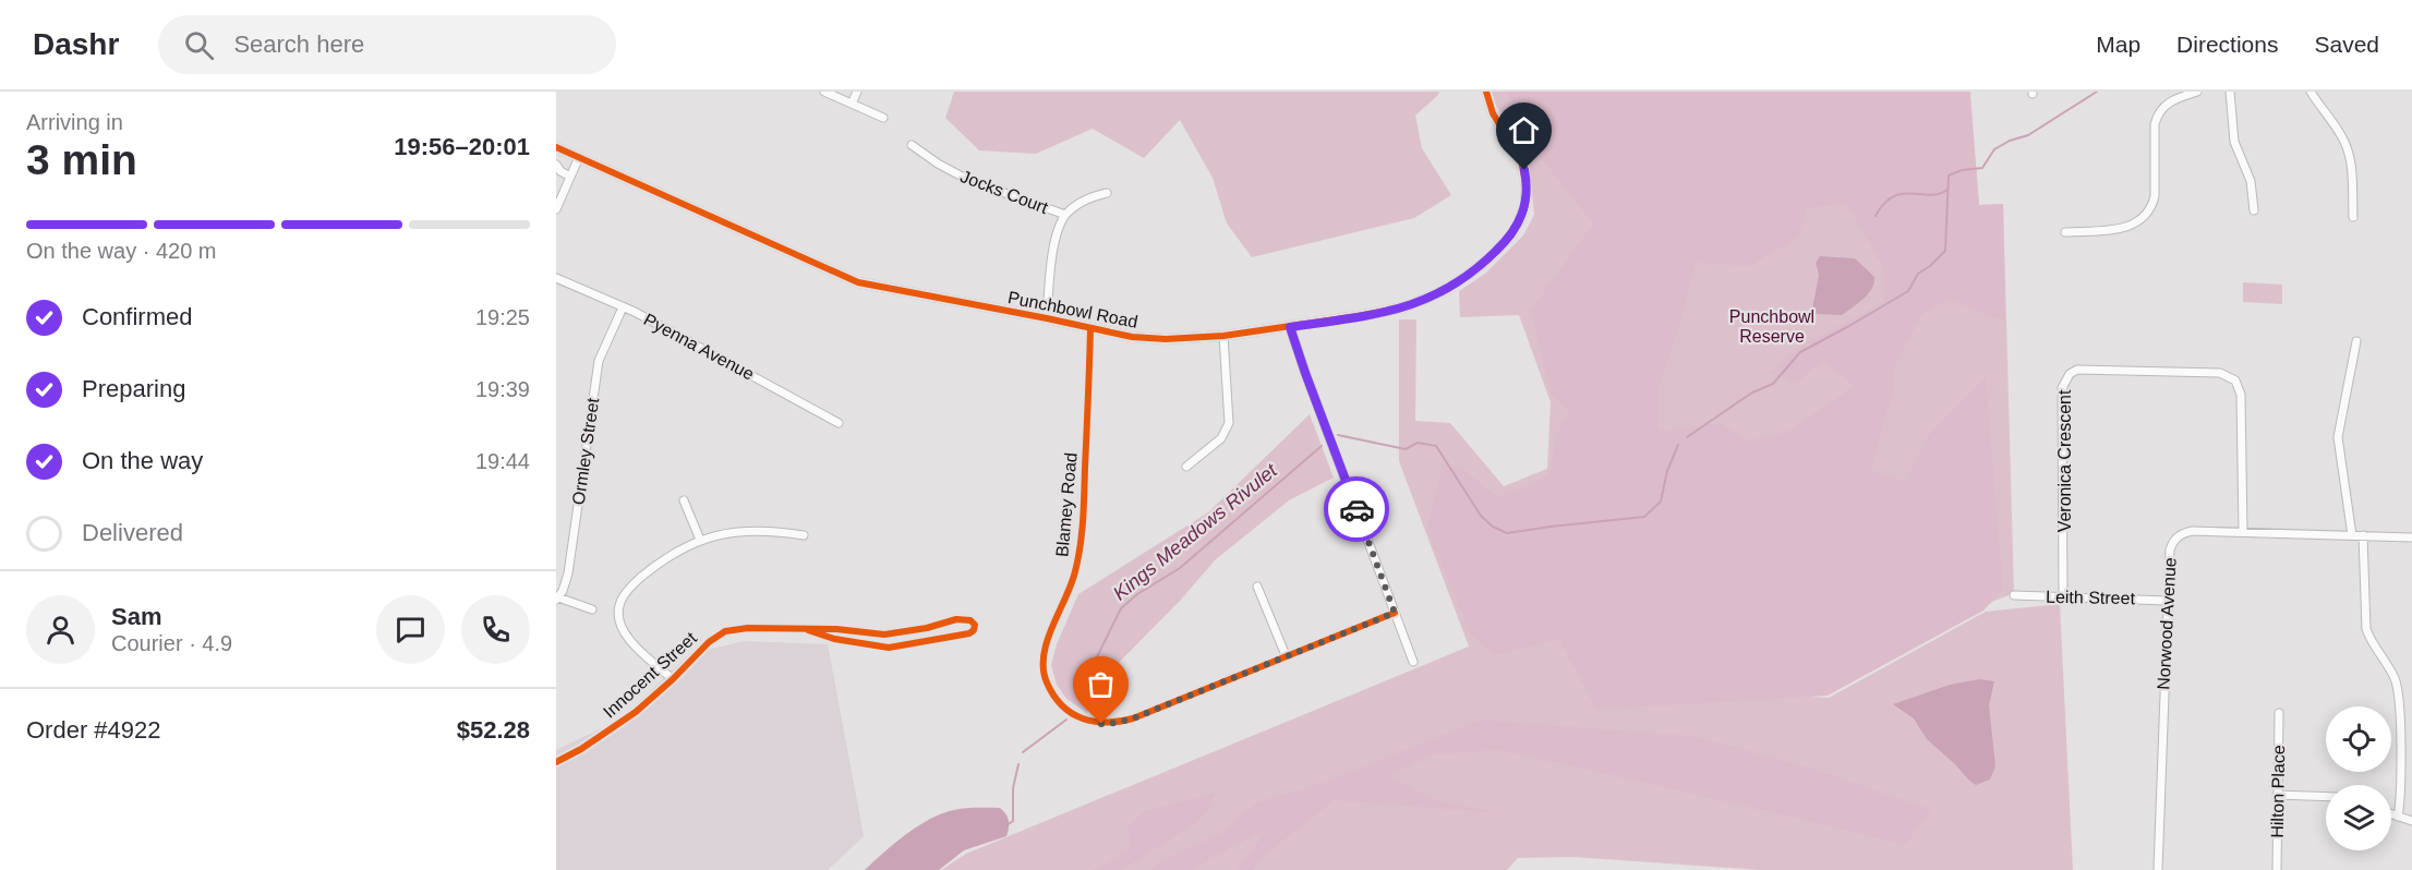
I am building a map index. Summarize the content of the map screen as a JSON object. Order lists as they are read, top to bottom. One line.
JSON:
{"streets":{"street":["Jocks Court","Punchbowl Road","Pyenna Avenue","Ormley Street","Veronica Crescent","Blamey Road","Leith Street","Norwood Avenue","Innocent Street","Hilton Place"]},"crossings":[["Punchbowl Road","Blamey Road"],["Pyenna Avenue","Ormley Street"],["Veronica Crescent","Leith Street"],["Veronica Crescent","Norwood Avenue"],["Leith Street","Norwood Avenue"]],"water":["Kings Meadows Rivulet"],"parks":["Punchbowl Reserve"],"page":{"header":"Dashr","search":"Search here","nav":["Map","Directions","Saved"],"heading":["3 min","Arriving in","19:56–20:01"],"panel":["Sam","Courier · 4.9","Order #4922","$52.28"],"bar":"On the way · 420 m","list":[["Confirmed","19:25"],["Preparing","19:39"],["On the way","19:44"],"Delivered"]}}
